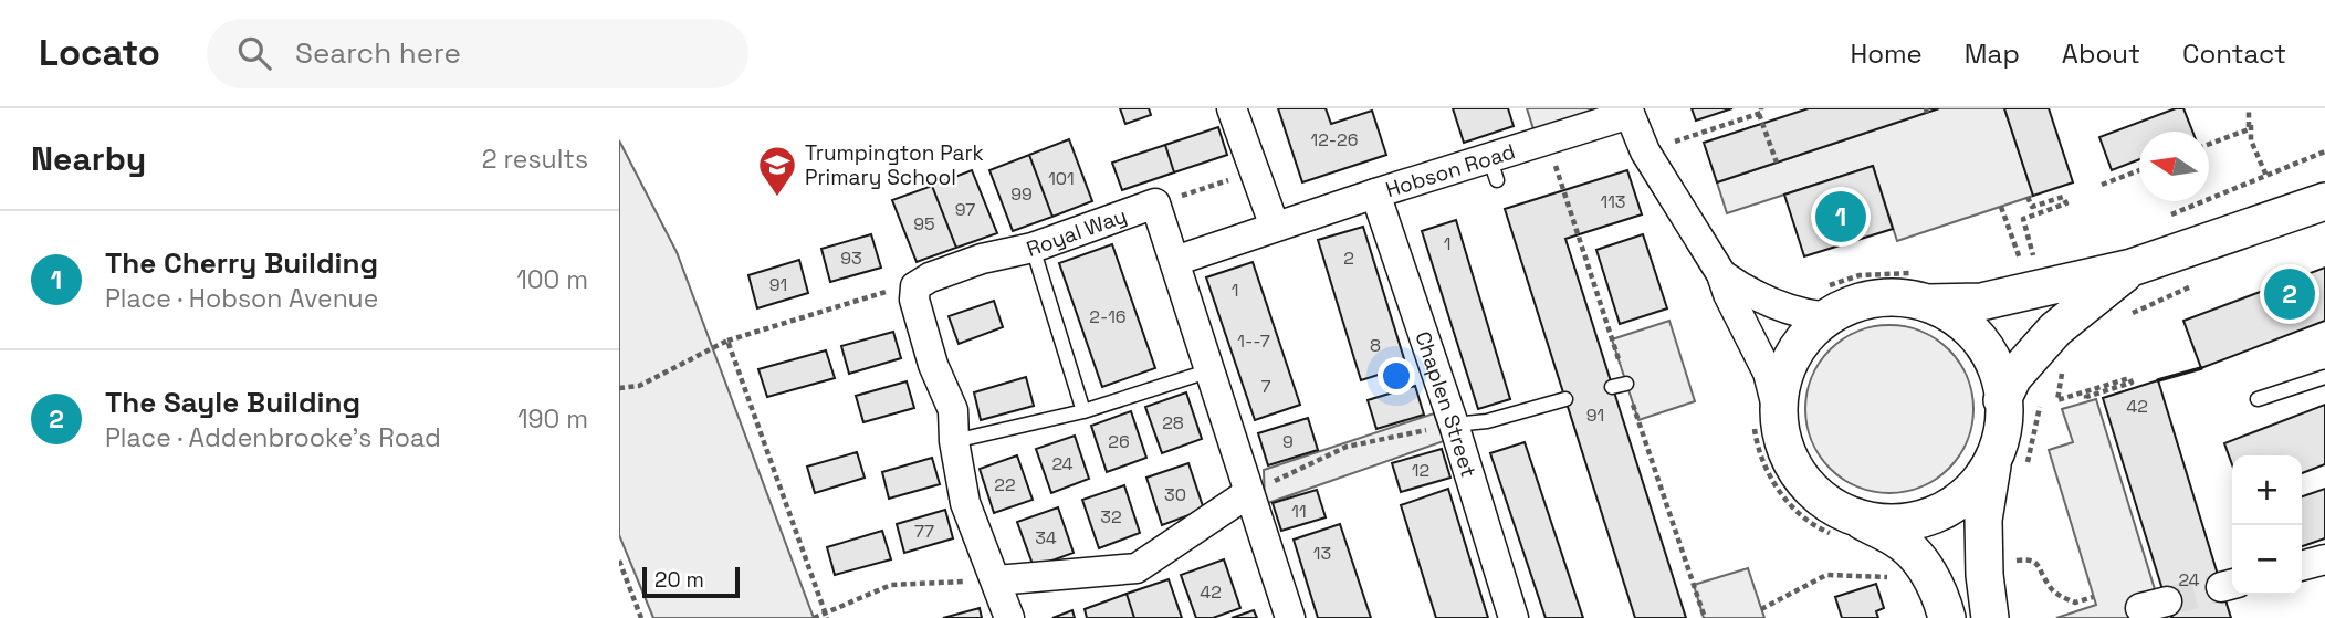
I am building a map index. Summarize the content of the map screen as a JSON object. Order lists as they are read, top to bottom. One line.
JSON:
{"streets":{"street":["Hobson Road","Royal Way","Chaplen Street"]},"crossings":[["Hobson Road","Royal Way"],["Hobson Road","Chaplen Street"]],"places":{"school or university":["Trumpington Park Primary School"]},"house_numbers":["12-26","101","99","113","97","95","1","93","2","91","1","2-16","1--7","8","7","42","91","28","26","9","24","12","22","30","11","32","77","34","13","24","42"],"scale_bar":"20 m","north":"left","page":{"header":"Locato","search":"Search here","nav":["Home","Map","About","Contact"],"heading":["Nearby","2 results"],"pins":["1","2"],"list":[{"mark":"1","name":"The Cherry Building","note":"Place · Hobson Avenue","value":"100 m"},{"mark":"2","name":"The Sayle Building","note":"Place · Addenbrooke's Road","value":"190 m"}],"map_buttons":["+","−"],"scale":"20 m"}}
